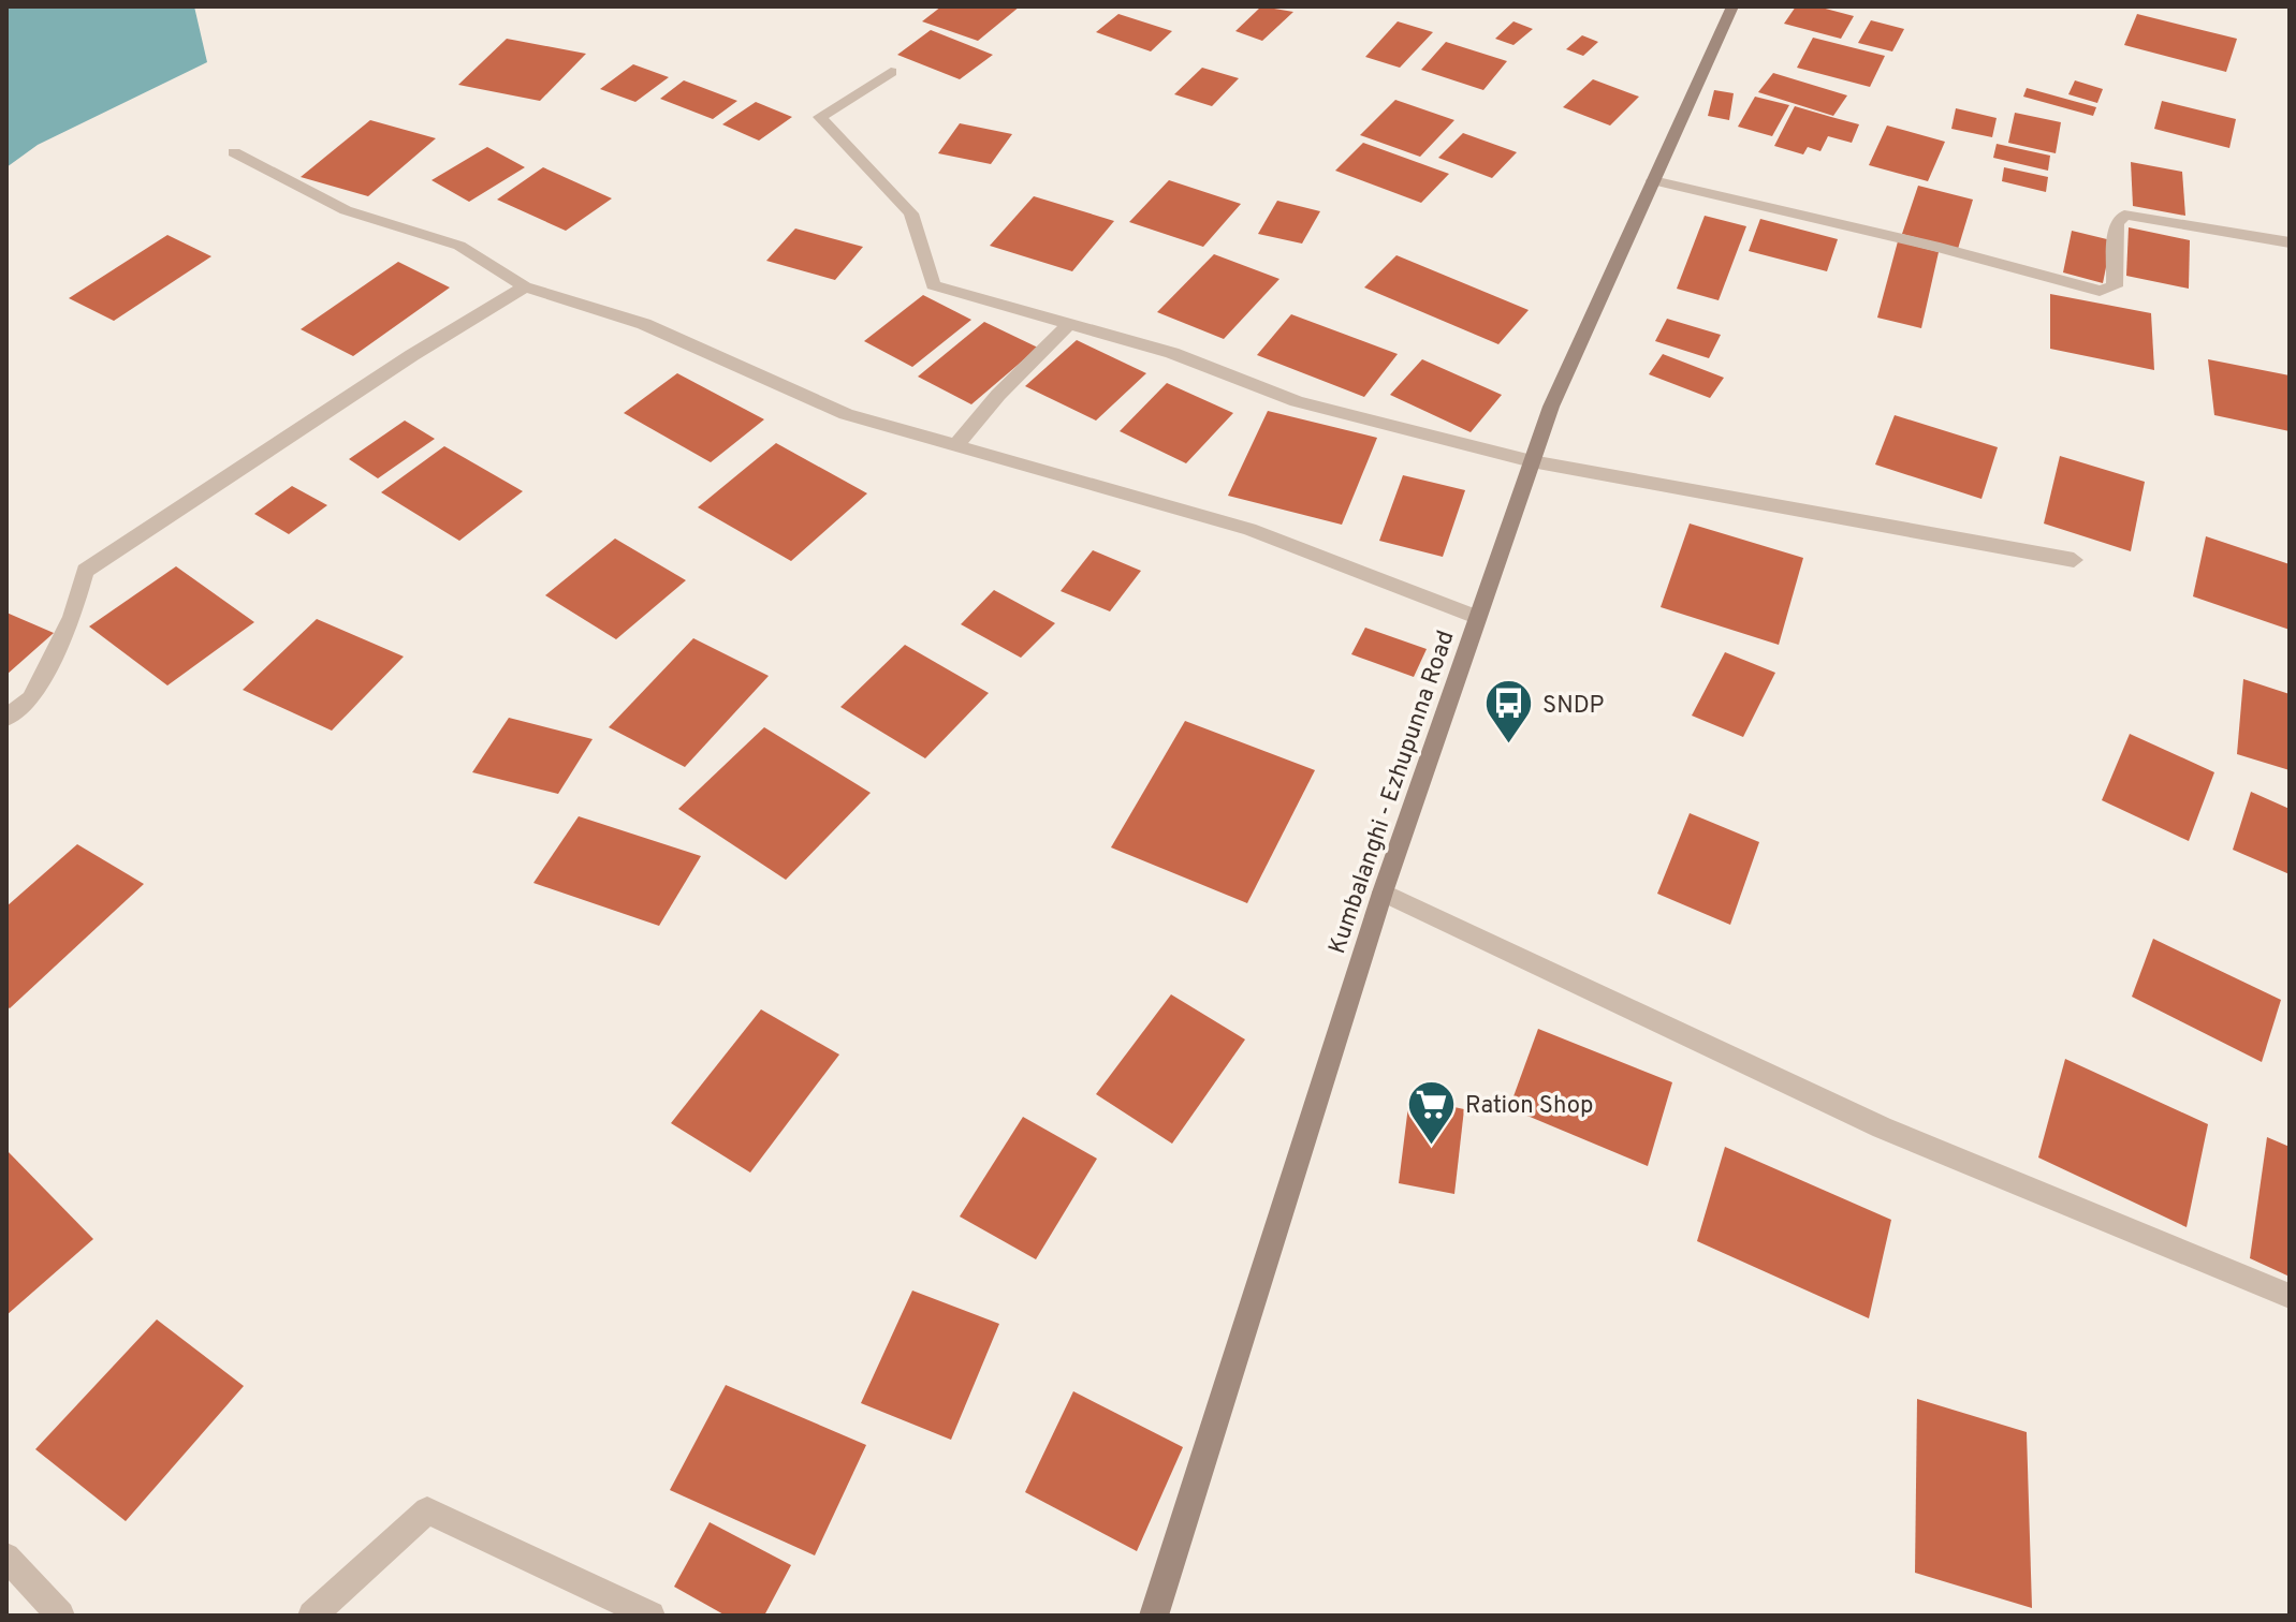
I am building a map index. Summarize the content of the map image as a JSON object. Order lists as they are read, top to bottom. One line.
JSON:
{"streets":{"main road":["Kumbalanghi - Ezhupunna Road"]},"places":{"bus stop":["SNDP"],"supermarket":["Ration Shop"]}}
